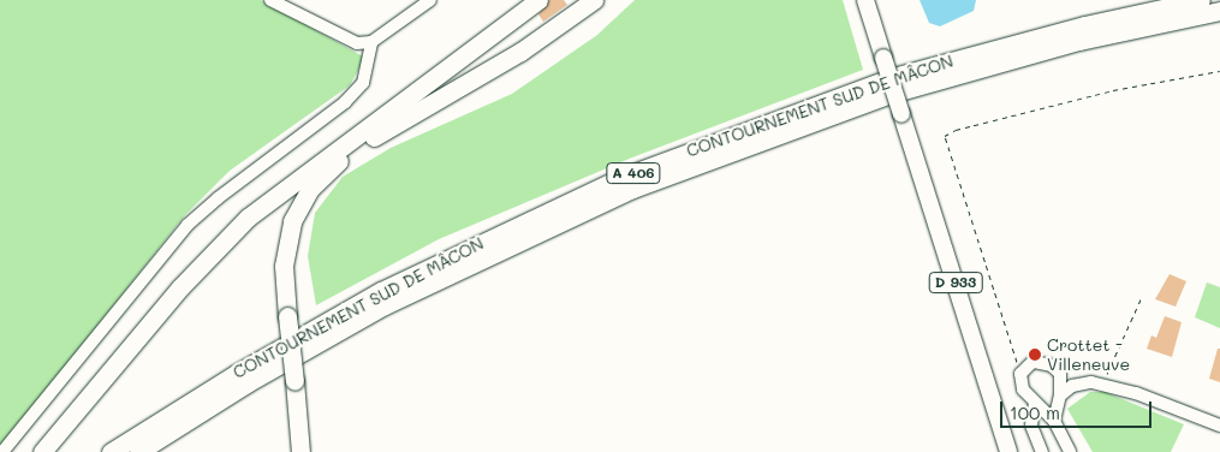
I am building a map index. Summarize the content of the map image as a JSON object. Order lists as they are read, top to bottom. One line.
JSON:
{"streets":{"highway":["CONTOURNEMENT SUD DE MÂCON","A 406"],"main road":["D 933"]},"places":["Crottet - Villeneuve"],"scale_bar":"100 m"}
